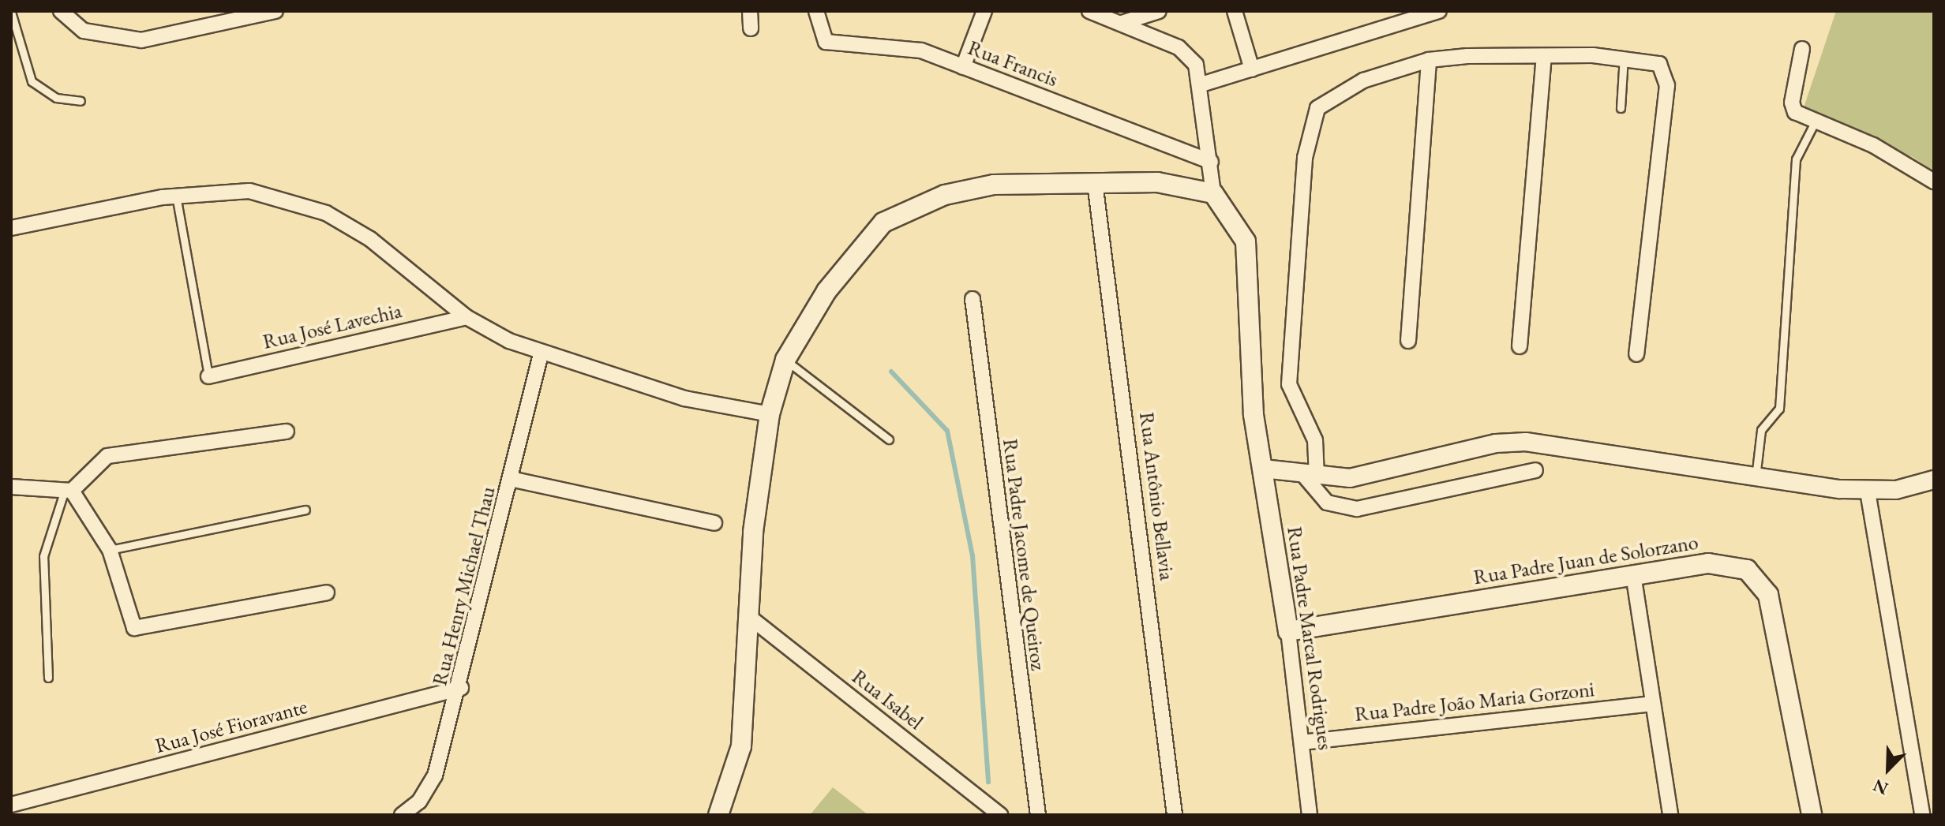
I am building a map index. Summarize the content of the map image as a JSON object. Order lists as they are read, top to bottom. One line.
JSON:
{"streets":{"main road":["Rua Padre Juan de Solorzano","Rua Padre Marcal Rodrigues"],"street":["Rua Francis","Rua José Lavechia","Rua Antônio Bellavia","Rua Padre Jacome de Queiroz","Rua Henry Michael Thau","Rua Isabel","Rua Padre João Maria Gorzoni","Rua José Fioravante"]},"crossings":[["Rua Padre Juan de Solorzano","Rua Padre Marcal Rodrigues"],["Rua Henry Michael Thau","Rua José Fioravante"],["Rua Padre Marcal Rodrigues","Rua Padre João Maria Gorzoni"]],"north":"bottom left"}
